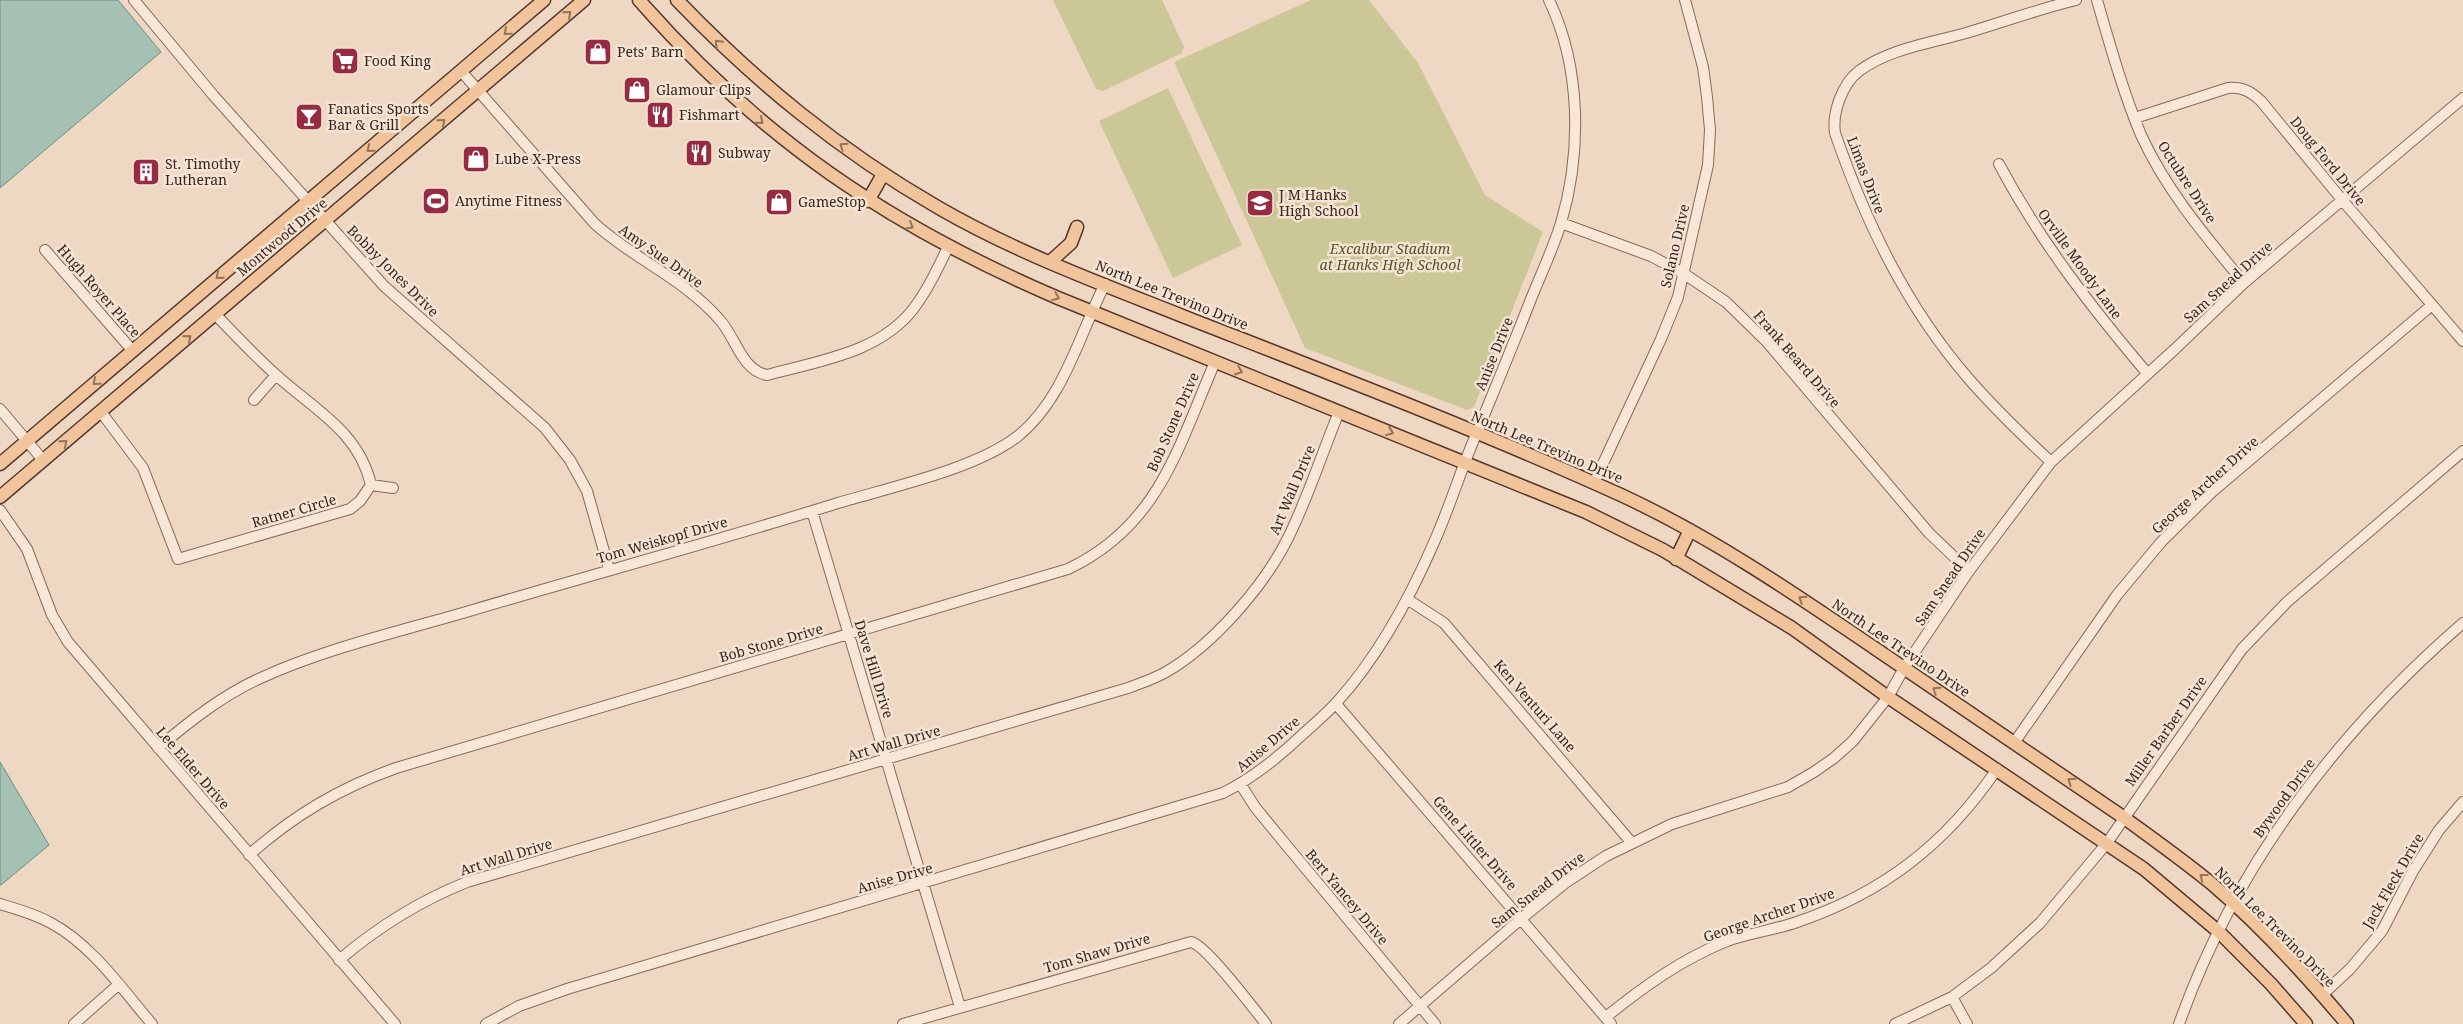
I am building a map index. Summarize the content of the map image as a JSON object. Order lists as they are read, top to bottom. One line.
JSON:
{"streets":{"main road":["Montwood Drive","North Lee Trevino Drive"],"street":["Doug Ford Drive","Limas Drive","Octubre Drive","Solano Drive","Amy Sue Drive","Orville Moody Lane","Bobby Jones Drive","Sam Snead Drive","Hugh Royer Place","Anise Drive","Frank Beard Drive","Bob Stone Drive","George Archer Drive","Art Wall Drive","Ratner Circle","Tom Weiskopf Drive","Dave Hill Drive","Ken Venturi Lane","Miller Barber Drive","Lee Elder Drive","Bywood Drive","Gene Littler Drive","Jack Fleck Drive","Bert Yancey Drive","Tom Shaw Drive"]},"crossings":[["Doug Ford Drive","Octubre Drive"],["Doug Ford Drive","Sam Snead Drive"],["Doug Ford Drive","George Archer Drive"],["Limas Drive","Sam Snead Drive"],["Octubre Drive","Sam Snead Drive"],["Montwood Drive","Amy Sue Drive"],["Montwood Drive","Bobby Jones Drive"],["Montwood Drive","Hugh Royer Place"],["Montwood Drive","Ratner Circle"],["Solano Drive","North Lee Trevino Drive"],["Solano Drive","Frank Beard Drive"],["Orville Moody Lane","Sam Snead Drive"],["Bobby Jones Drive","Tom Weiskopf Drive"],["Sam Snead Drive","North Lee Trevino Drive"],["Sam Snead Drive","Frank Beard Drive"],["Sam Snead Drive","Ken Venturi Lane"],["Sam Snead Drive","Gene Littler Drive"],["Sam Snead Drive","Bert Yancey Drive"],["North Lee Trevino Drive","Anise Drive"],["North Lee Trevino Drive","George Archer Drive"],["North Lee Trevino Drive","Tom Weiskopf Drive"],["North Lee Trevino Drive","Miller Barber Drive"],["North Lee Trevino Drive","Bywood Drive"],["North Lee Trevino Drive","Jack Fleck Drive"],["Anise Drive","Frank Beard Drive"],["Anise Drive","Dave Hill Drive"],["Anise Drive","Ken Venturi Lane"],["Anise Drive","Gene Littler Drive"],["Anise Drive","Bert Yancey Drive"],["Bob Stone Drive","Dave Hill Drive"],["Bob Stone Drive","Lee Elder Drive"],["George Archer Drive","Gene Littler Drive"],["Art Wall Drive","Dave Hill Drive"],["Art Wall Drive","Lee Elder Drive"],["Tom Weiskopf Drive","Dave Hill Drive"],["Tom Weiskopf Drive","Lee Elder Drive"],["Dave Hill Drive","Tom Shaw Drive"]],"parks":["Excalibur Stadium at Hanks High School"],"places":{"shop":["Pets' Barn","Glamour Clips","Lube X-Press","GameStop"],"supermarket":["Food King"],"restaurant":["Fishmart","Subway"],"bar":["Fanatics Sports Bar & Grill"],"building":["St. Timothy Lutheran"],"sports":["Anytime Fitness"],"school or university":["J M Hanks High School"]}}
